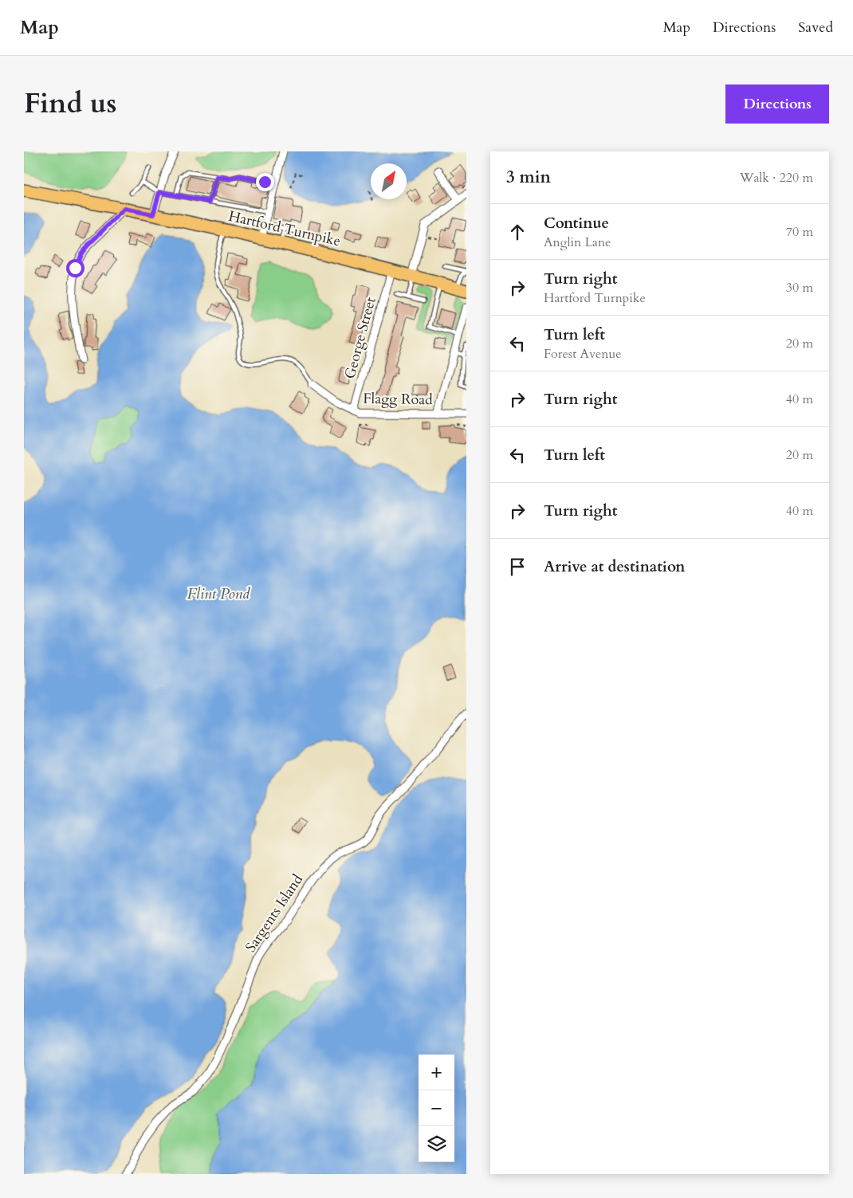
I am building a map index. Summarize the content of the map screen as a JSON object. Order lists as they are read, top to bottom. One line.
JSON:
{"streets":{"main road":["Hartford Turnpike"],"street":["George Street","Flagg Road","Sargents Island"]},"crossings":[["Hartford Turnpike","George Street"],["George Street","Flagg Road"]],"water":["Flint Pond"],"north":"top right","page":{"header":"Map","nav":["Map","Directions","Saved"],"title":"Find us","buttons":"Directions","heading":["3 min","Walk · 220 m"],"list":[["Continue","Anglin Lane","70 m"],["Turn right","Hartford Turnpike","30 m"],["Turn left","Forest Avenue","20 m"],["Turn right","40 m"],["Turn left","20 m"],["Turn right","40 m"],"Arrive at destination"],"map_buttons":["+","−"]}}
